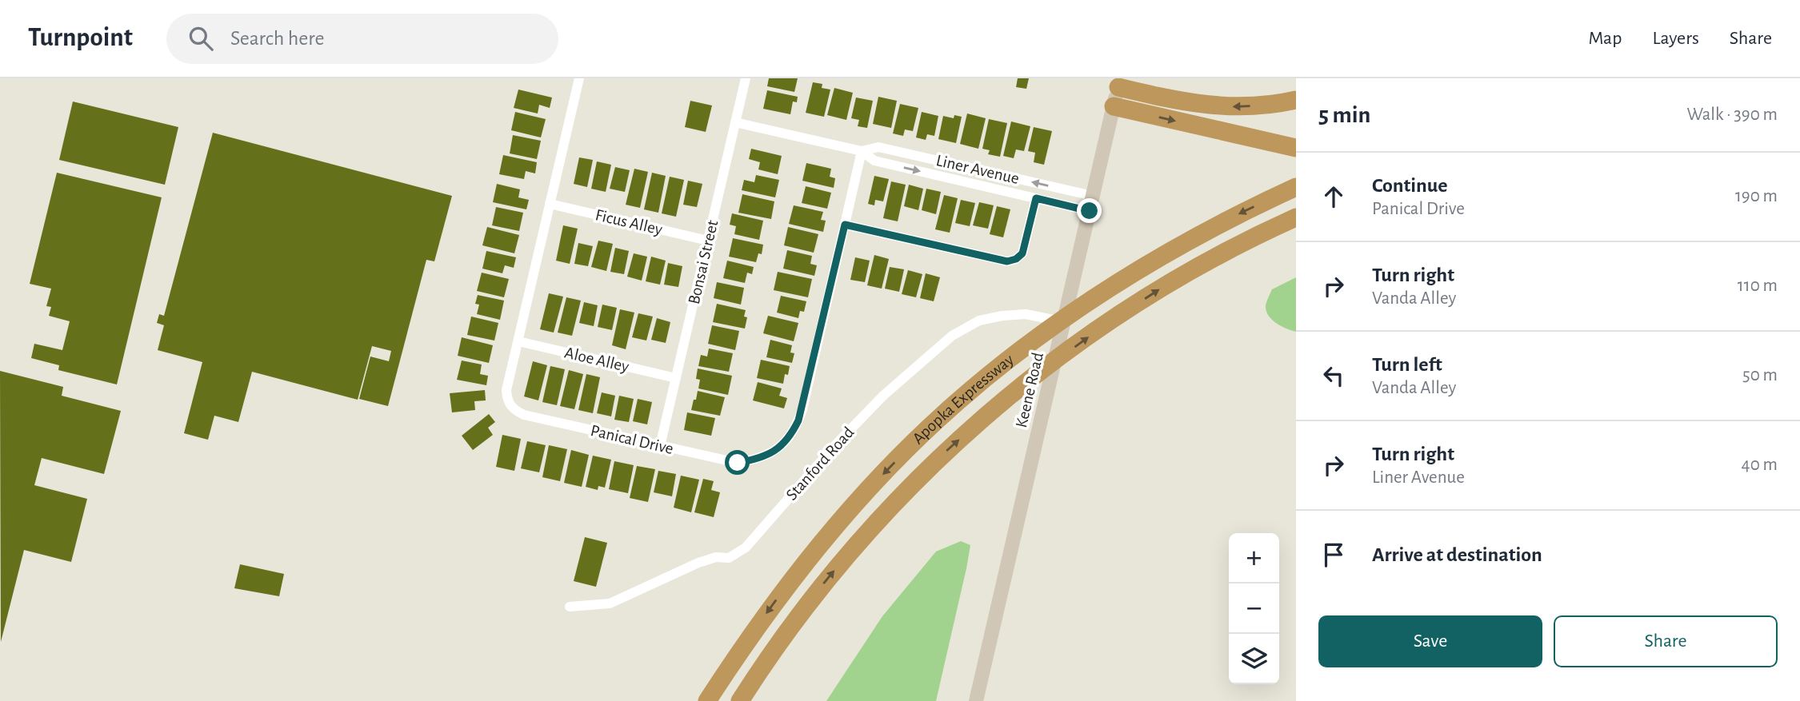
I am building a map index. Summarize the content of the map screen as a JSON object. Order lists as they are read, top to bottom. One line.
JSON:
{"streets":{"highway":["Apopka Expressway"],"main road":["Keene Road"],"street":["Liner Avenue","Ficus Alley","Bonsai Street","Aloe Alley","Panical Drive","Stanford Road"]},"crossings":[["Liner Avenue","Bonsai Street"],["Liner Avenue","Keene Road"],["Liner Avenue","Panical Drive"],["Ficus Alley","Bonsai Street"],["Ficus Alley","Panical Drive"],["Bonsai Street","Aloe Alley"],["Bonsai Street","Panical Drive"],["Aloe Alley","Panical Drive"],["Keene Road","Stanford Road"]],"page":{"header":"Turnpoint","search":"Search here","nav":["Map","Layers","Share"],"heading":["5 min","Walk · 390 m"],"list":[["Continue","Panical Drive","190 m"],["Turn right","Vanda Alley","110 m"],["Turn left","Vanda Alley","50 m"],["Turn right","Liner Avenue","40 m"],"Arrive at destination"],"map_buttons":["+","−"],"buttons":["Save","Share"]}}
